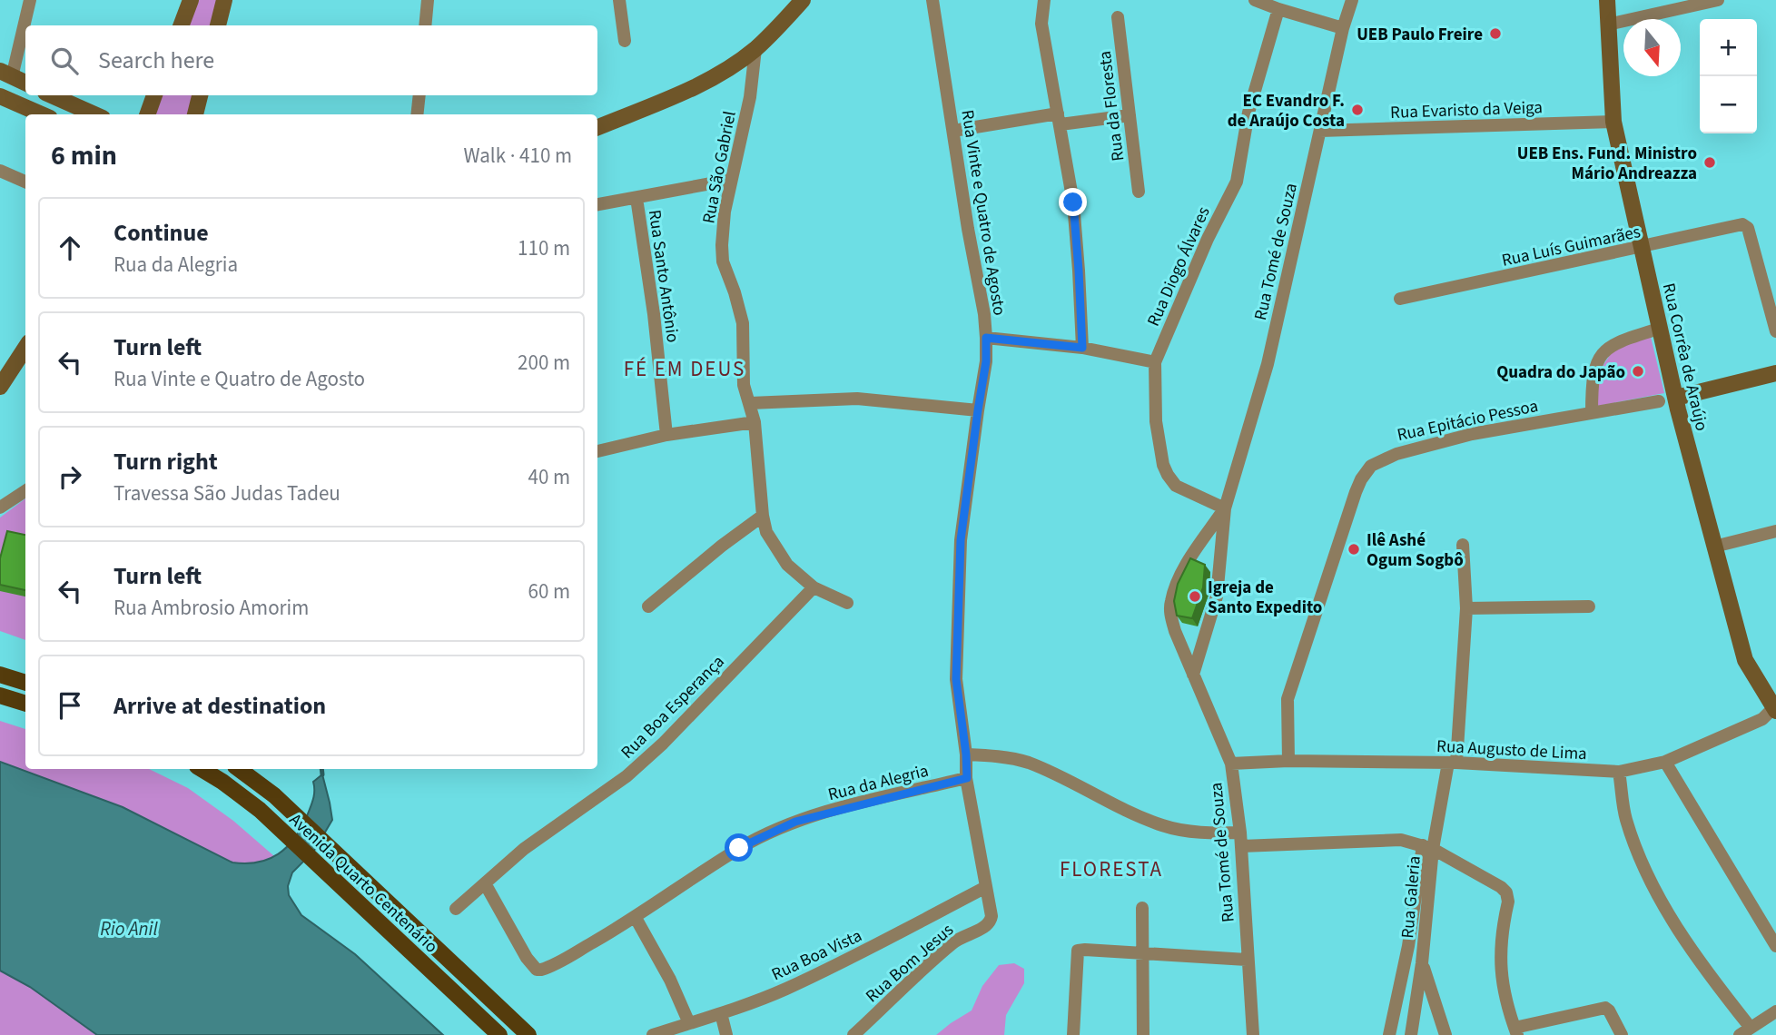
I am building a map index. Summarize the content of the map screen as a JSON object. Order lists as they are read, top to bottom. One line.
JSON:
{"streets":{"main road":["Avenida Quarto Centenário"],"street":["Rua da Floresta","Rua Evaristo da Veiga","Rua São Gabriel","Rua Vinte e Quatro de Agosto","Rua Luís Guimarães","Rua Tomé de Souza","Rua Diogo Álvares","Rua Santo Antônio","Rua Corrêa de Araújo","Rua Epitácio Pessoa","Rua Boa Esperança","Rua Augusto de Lima","Rua da Alegria","Rua Galeria","Rua Boa Vista","Rua Bom Jesus"]},"crossings":[["Rua Evaristo da Veiga","Rua Tomé de Souza"],["Rua Evaristo da Veiga","Rua Corrêa de Araújo"],["Rua São Gabriel","Rua Boa Esperança"],["Rua Vinte e Quatro de Agosto","Rua da Alegria"],["Rua Vinte e Quatro de Agosto","Rua Boa Vista"],["Rua Vinte e Quatro de Agosto","Rua Bom Jesus"],["Rua Luís Guimarães","Rua Corrêa de Araújo"],["Rua Tomé de Souza","Rua Diogo Álvares"],["Rua Tomé de Souza","Rua Augusto de Lima"],["Rua Corrêa de Araújo","Rua Augusto de Lima"],["Rua Epitácio Pessoa","Rua Augusto de Lima"],["Rua Boa Esperança","Rua da Alegria"],["Rua Augusto de Lima","Rua Galeria"]],"districts":["FÉ EM DEUS","FLORESTA"],"water":["Rio Anil"],"places":["UEB Paulo Freire","EC Evandro F. de Araújo Costa","UEB Ens. Fund. Ministro Mário Andreazza","Quadra do Japão","Ilê Ashé Ogum Sogbô","Igreja de Santo Expedito"],"north":"bottom","page":{"map_buttons":["+","−"],"search":"Search here","heading":["6 min","Walk · 410 m"],"list":[["Continue","Rua da Alegria","110 m"],["Turn left","Rua Vinte e Quatro de Agosto","200 m"],["Turn right","Travessa São Judas Tadeu","40 m"],["Turn left","Rua Ambrosio Amorim","60 m"],"Arrive at destination"]}}
